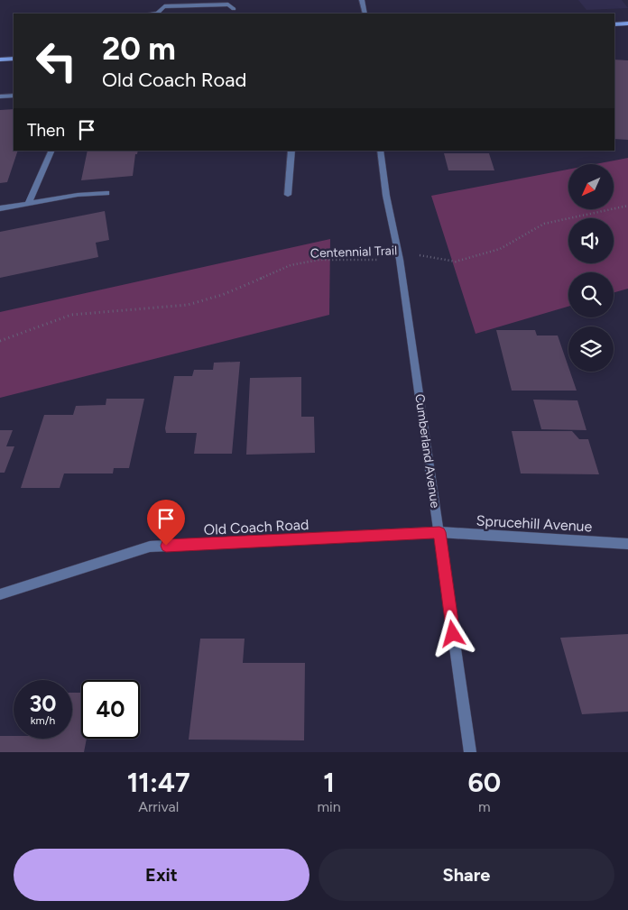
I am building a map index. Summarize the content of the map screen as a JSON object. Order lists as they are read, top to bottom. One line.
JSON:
{"streets":{"street":["Cumberland Avenue","Sprucehill Avenue","Old Coach Road"],"path":["Centennial Trail"]},"crossings":[["Centennial Trail","Cumberland Avenue"],["Cumberland Avenue","Sprucehill Avenue"],["Cumberland Avenue","Old Coach Road"],["Sprucehill Avenue","Old Coach Road"]],"north":"bottom left","page":{"turn":["20 m","Old Coach Road"],"then":"Then","speed":"30 km/h","limit":"40","eta":["11:47","Arrival","1","min","60","m"],"buttons":["Exit","Share"]}}
